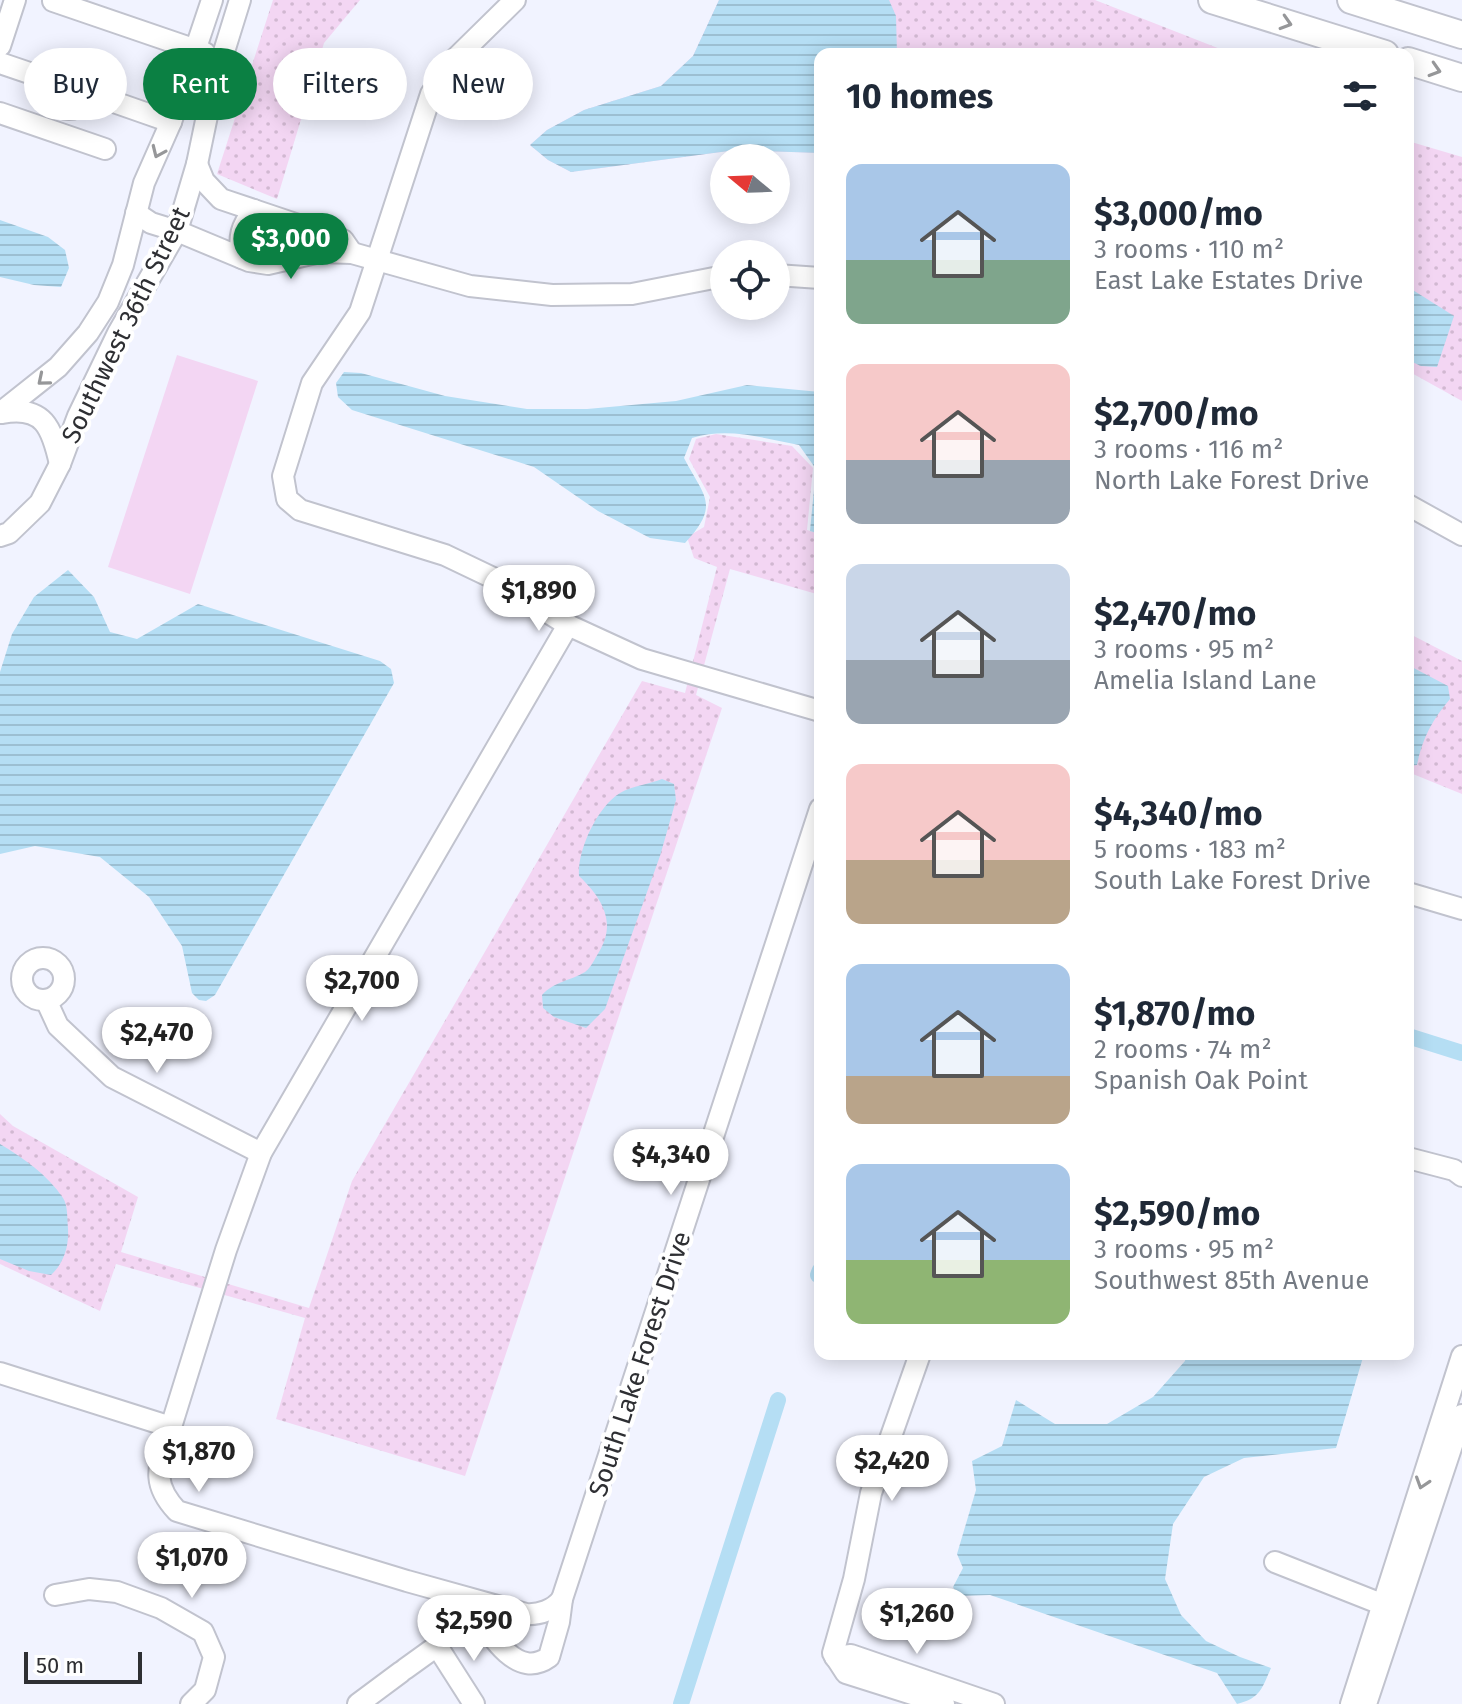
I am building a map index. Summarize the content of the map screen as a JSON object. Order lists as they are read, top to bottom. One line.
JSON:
{"streets":{"street":["Southwest 36th Street","South Lake Forest Drive"]},"scale_bar":"50 m","north":"left","page":{"chip":["Buy","Rent","Filters","New"],"heading":"10 homes","list":[{"name":"$3,000/mo","note":"3 rooms · 110 m² · East Lake Estates Drive"},{"name":"$2,700/mo","note":"3 rooms · 116 m² · North Lake Forest Drive"},{"name":"$2,470/mo","note":"3 rooms · 95 m² · Amelia Island Lane"},{"name":"$4,340/mo","note":"5 rooms · 183 m² · South Lake Forest Drive"},{"name":"$1,870/mo","note":"2 rooms · 74 m² · Spanish Oak Point"},{"name":"$2,590/mo","note":"3 rooms · 95 m² · Southwest 85th Avenue"}],"price":["$3,000","$1,890","$2,700","$2,470","$4,340","$1,870","$2,420","$1,070","$1,260","$2,590"],"scale":"50 m"}}
